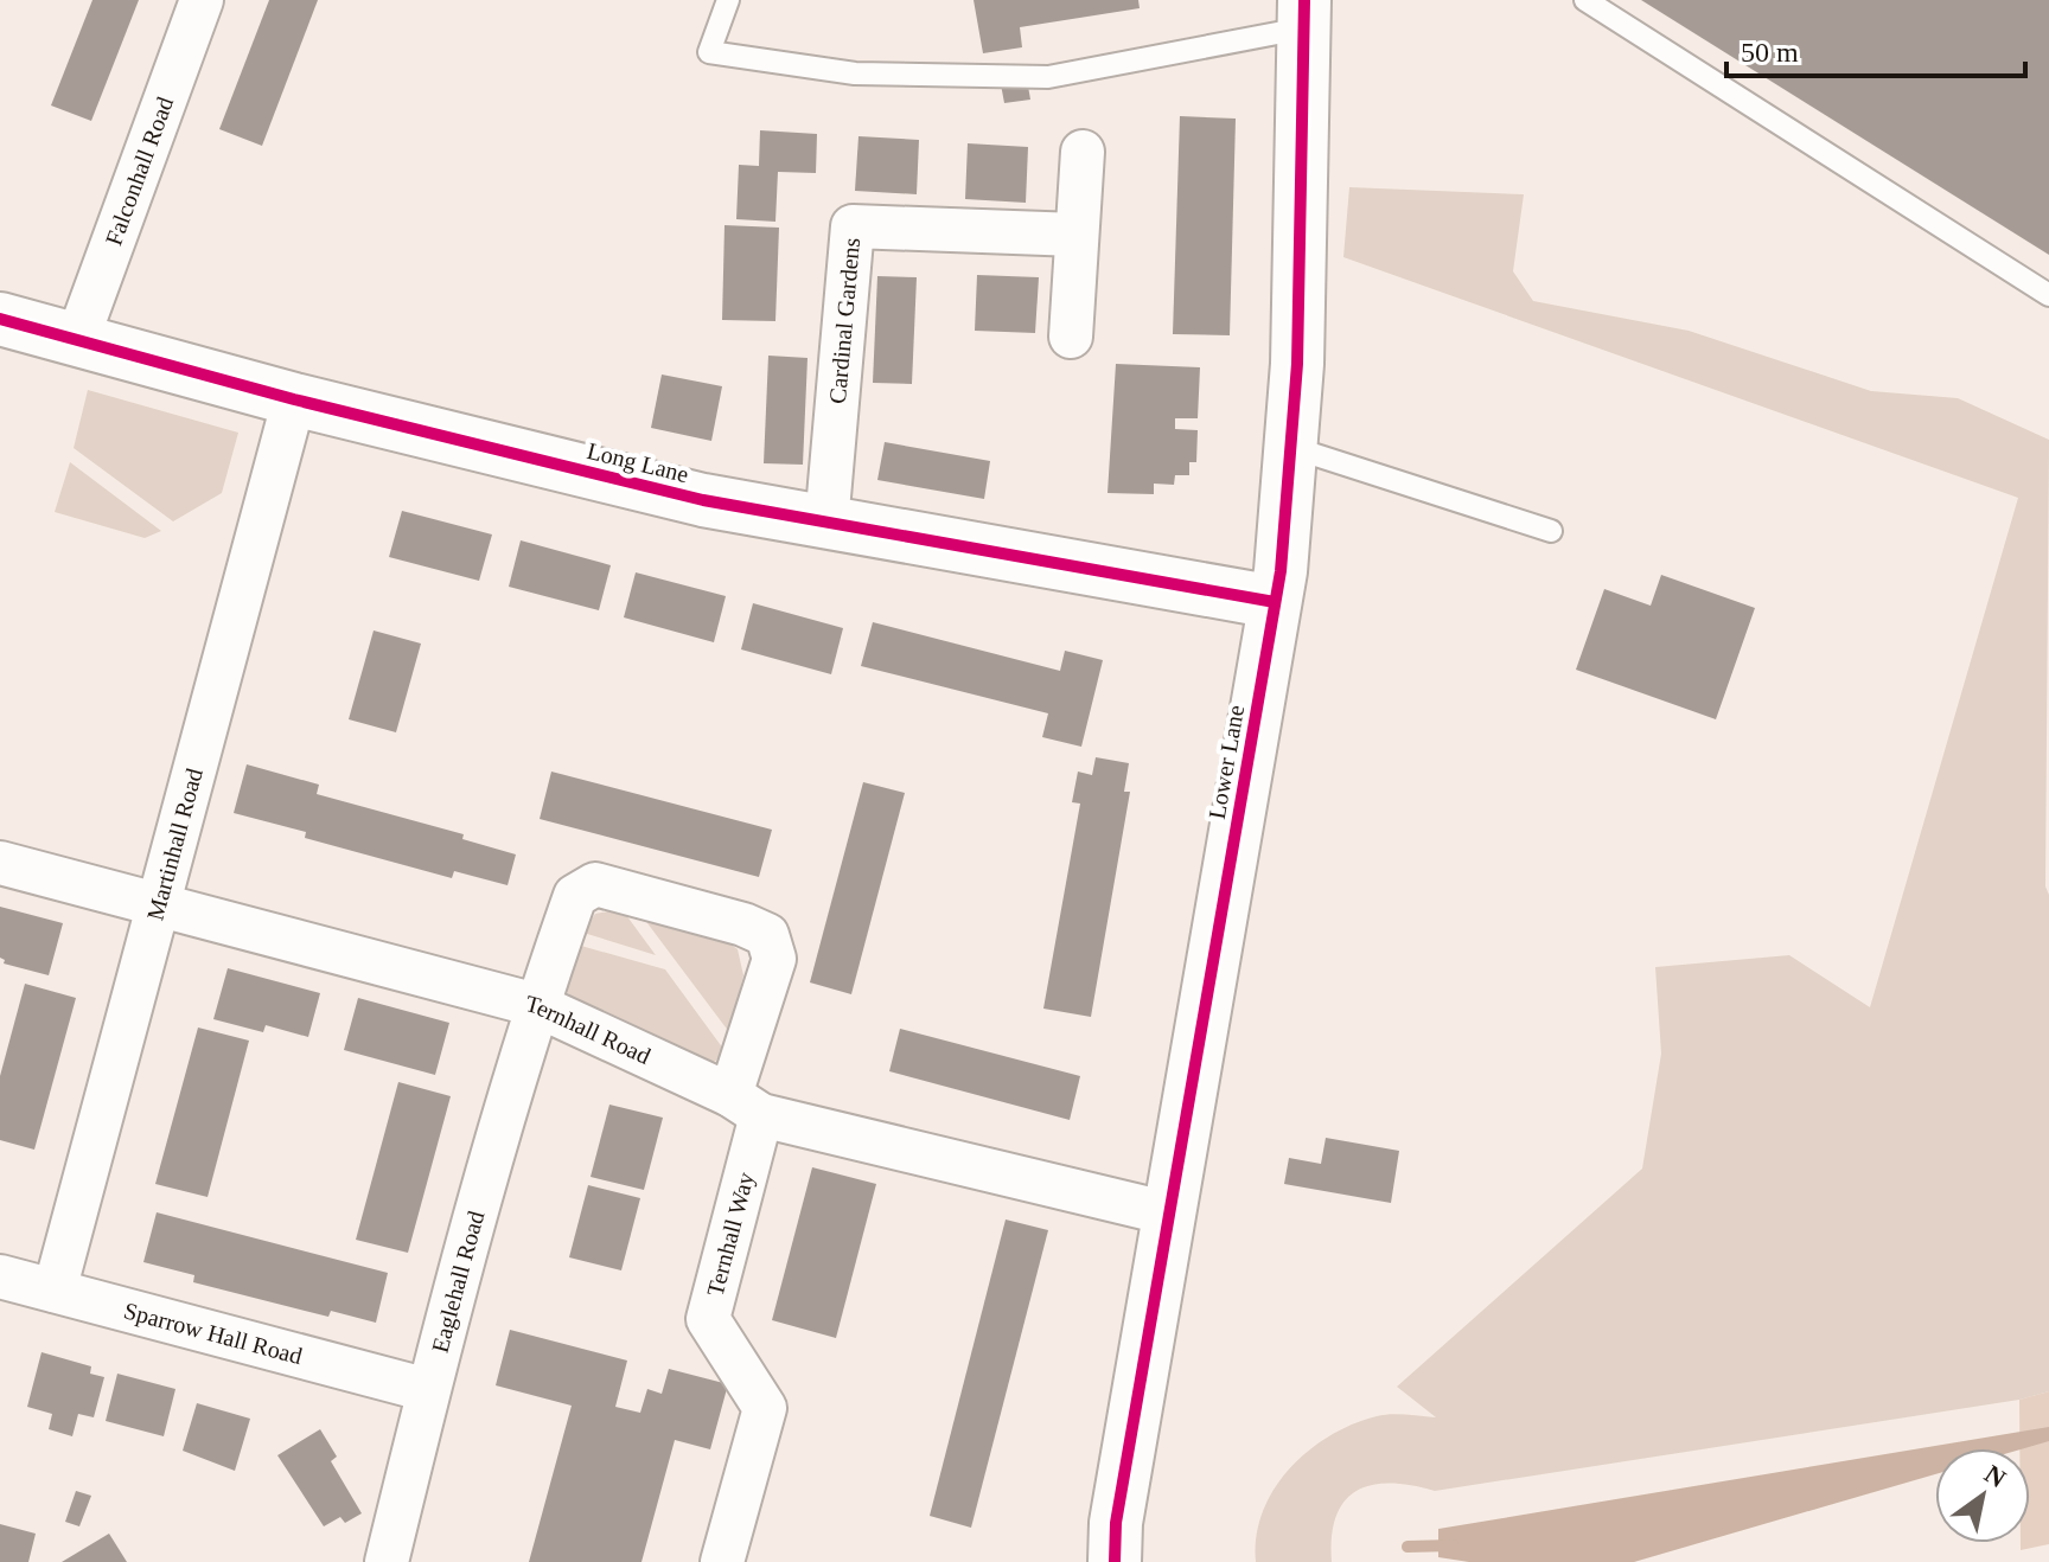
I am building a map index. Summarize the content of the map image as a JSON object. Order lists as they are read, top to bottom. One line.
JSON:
{"streets":{"street":["Falconhall Road","Cardinal Gardens","Long Lane","Lower Lane","Martinhall Road","Ternhall Road","Ternhall Way","Eaglehall Road","Sparrow Hall Road"]},"crossings":[["Falconhall Road","Long Lane"],["Cardinal Gardens","Long Lane"],["Long Lane","Lower Lane"],["Long Lane","Martinhall Road"],["Lower Lane","Ternhall Road"],["Martinhall Road","Ternhall Road"],["Martinhall Road","Sparrow Hall Road"],["Ternhall Road","Ternhall Way"],["Ternhall Road","Eaglehall Road"],["Ternhall Way","Eaglehall Road"],["Eaglehall Road","Sparrow Hall Road"]],"scale_bar":"50 m","north":"top right"}
